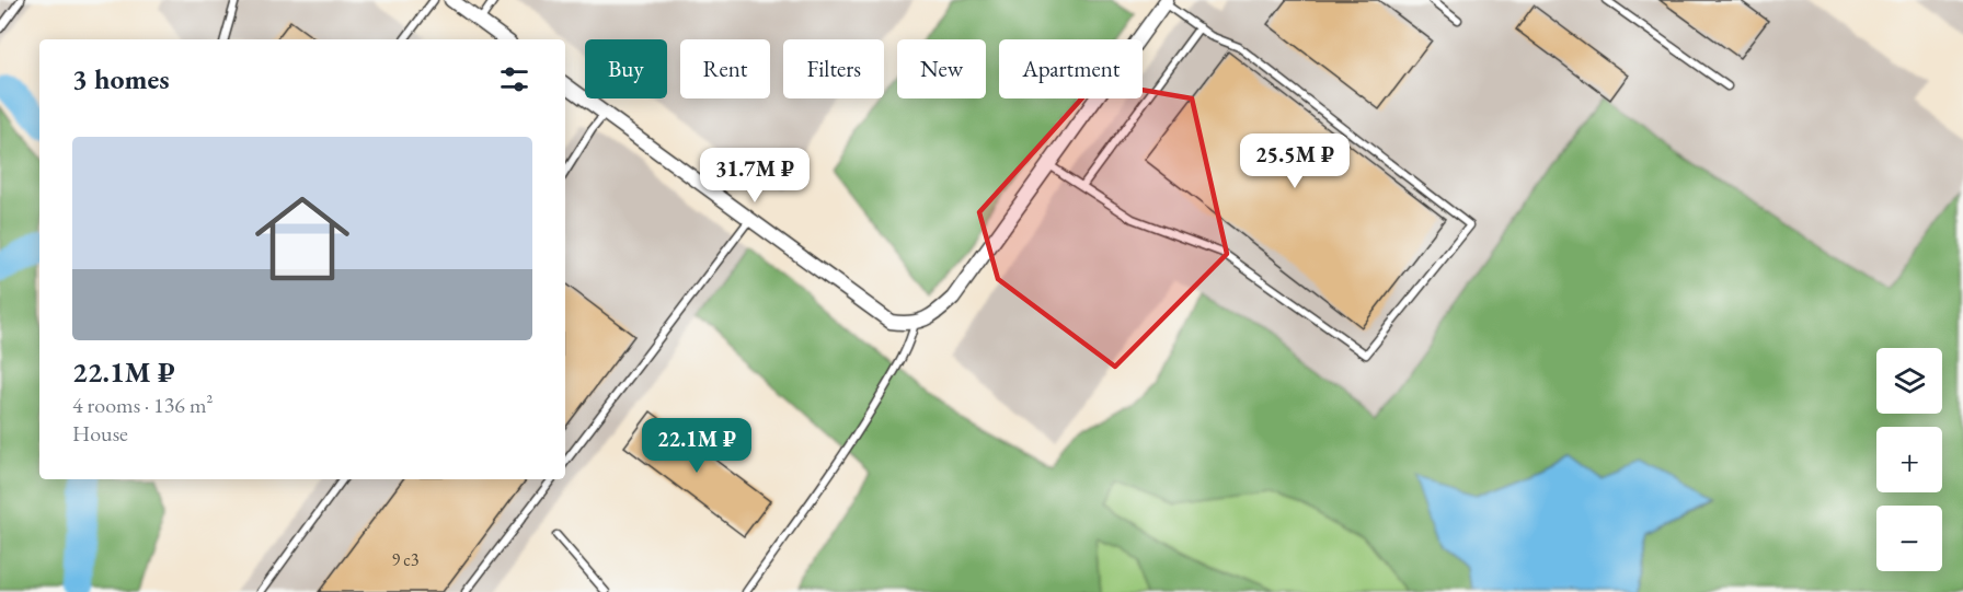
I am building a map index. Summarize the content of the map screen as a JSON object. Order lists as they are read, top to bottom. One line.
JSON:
{"house_numbers":["9 с3"],"page":{"chip":["Buy","Rent","Filters","New","Apartment"],"heading":"3 homes","list":[{"name":"22.1M ₽","note":"4 rooms · 136 m² · House"}],"price":["25.5M ₽","31.7M ₽","22.1M ₽"],"map_buttons":["+","−"]}}
